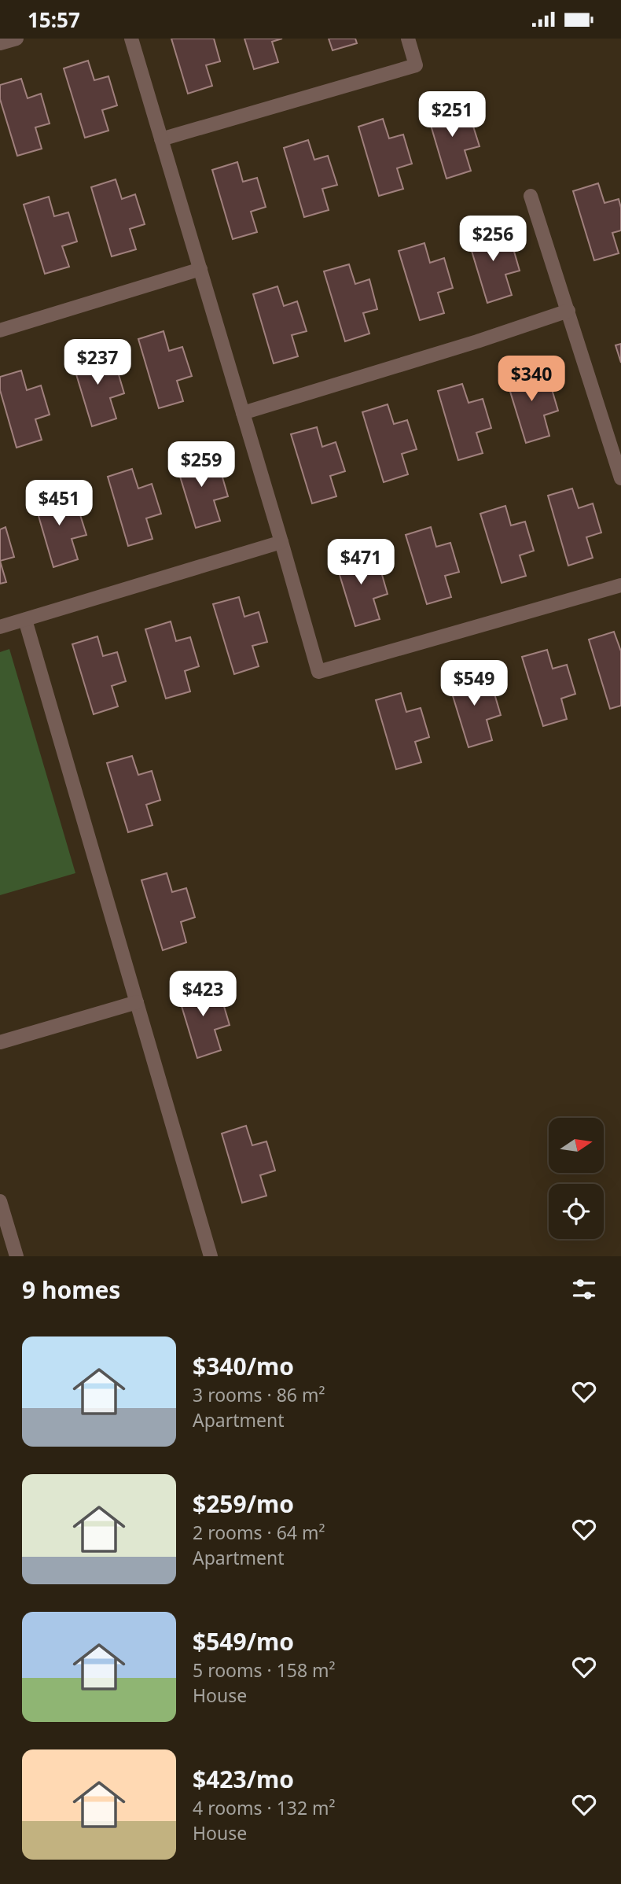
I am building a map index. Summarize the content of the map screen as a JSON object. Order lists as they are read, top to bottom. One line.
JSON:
{"north":"right","page":{"status":"15:57","price":["$251","$256","$237","$340","$259","$451","$471","$549","$423"],"heading":"9 homes","list":[{"name":"$340/mo","note":"3 rooms · 86 m² · Apartment"},{"name":"$259/mo","note":"2 rooms · 64 m² · Apartment"},{"name":"$549/mo","note":"5 rooms · 158 m² · House"},{"name":"$423/mo","note":"4 rooms · 132 m² · House"}]}}
